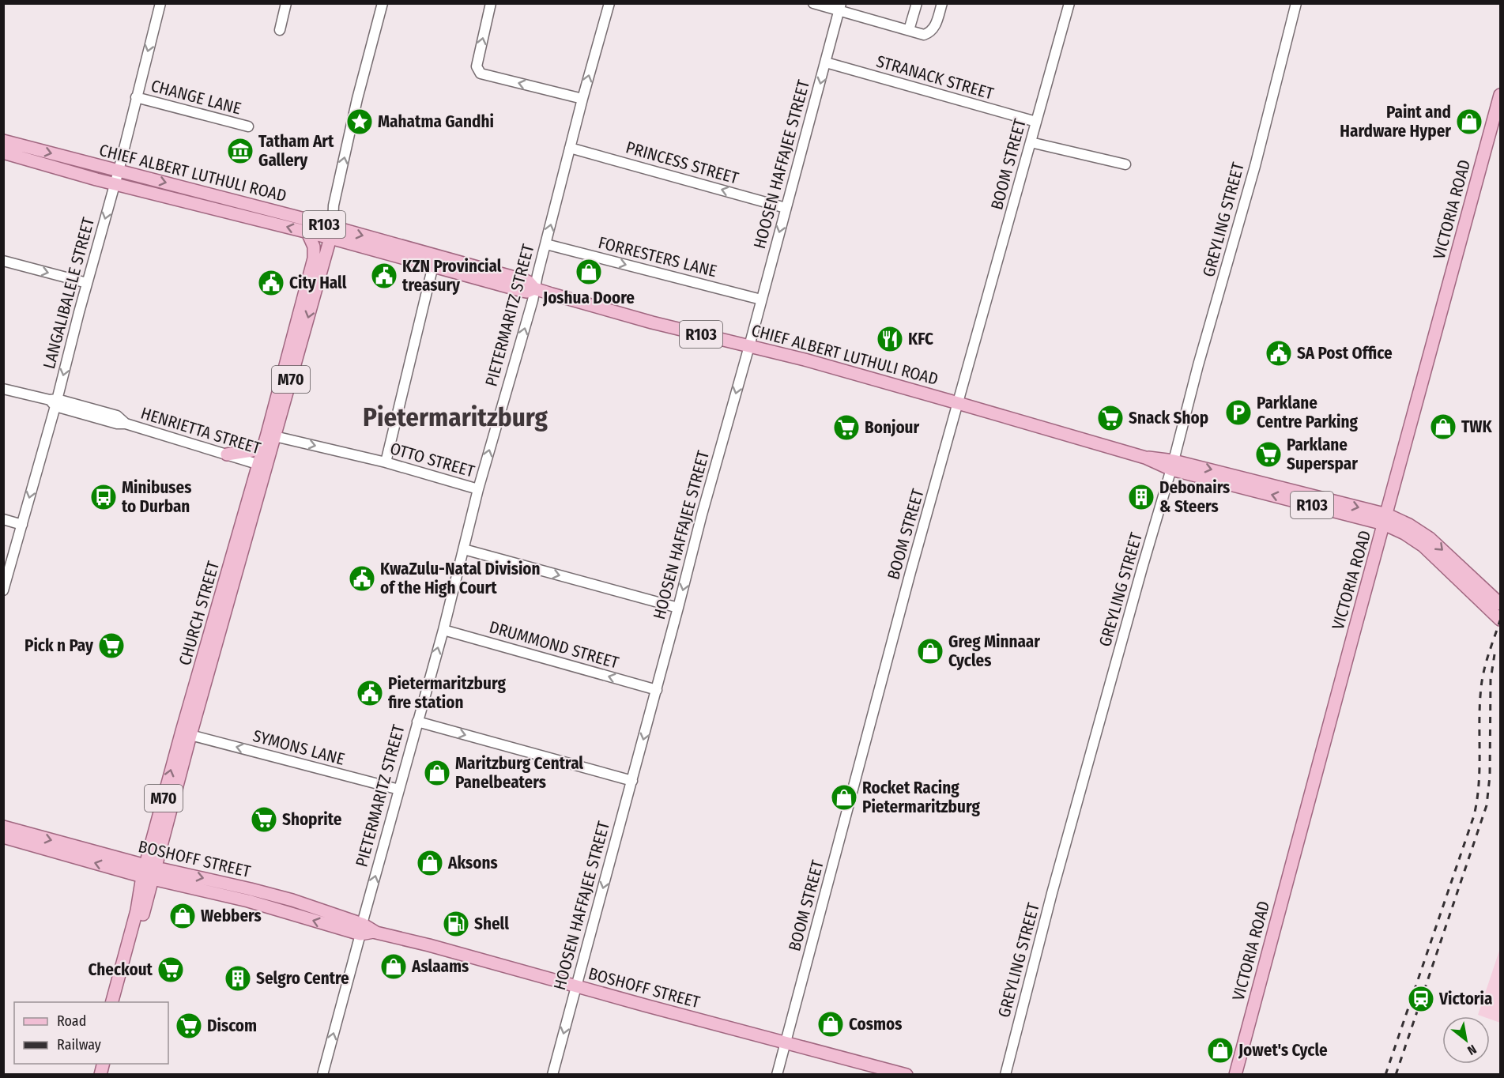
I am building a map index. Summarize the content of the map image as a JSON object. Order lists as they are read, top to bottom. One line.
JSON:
{"streets":{"main road":["CHIEF ALBERT LUTHULI ROAD","VICTORIA ROAD","R103","M70","CHURCH STREET","BOSHOFF STREET"],"street":["STRANACK STREET","CHANGE LANE","PRINCESS STREET","HOOSEN HAFFAJEE STREET","BOOM STREET","GREYLING STREET","FORRESTERS LANE","LANGALIBALELE STREET","PIETERMARITZ STREET","HENRIETTA STREET","OTTO STREET","DRUMMOND STREET","SYMONS LANE"]},"crossings":[["STRANACK STREET","HOOSEN HAFFAJEE STREET"],["STRANACK STREET","BOOM STREET"],["CHANGE LANE","LANGALIBALELE STREET"],["PRINCESS STREET","HOOSEN HAFFAJEE STREET"],["PRINCESS STREET","PIETERMARITZ STREET"],["HOOSEN HAFFAJEE STREET","CHIEF ALBERT LUTHULI ROAD"],["HOOSEN HAFFAJEE STREET","FORRESTERS LANE"],["HOOSEN HAFFAJEE STREET","DRUMMOND STREET"],["HOOSEN HAFFAJEE STREET","BOSHOFF STREET"],["BOOM STREET","CHIEF ALBERT LUTHULI ROAD"],["BOOM STREET","BOSHOFF STREET"],["CHIEF ALBERT LUTHULI ROAD","VICTORIA ROAD"],["CHIEF ALBERT LUTHULI ROAD","GREYLING STREET"],["CHIEF ALBERT LUTHULI ROAD","R103"],["CHIEF ALBERT LUTHULI ROAD","LANGALIBALELE STREET"],["CHIEF ALBERT LUTHULI ROAD","PIETERMARITZ STREET"],["CHIEF ALBERT LUTHULI ROAD","CHURCH STREET"],["VICTORIA ROAD","R103"],["FORRESTERS LANE","PIETERMARITZ STREET"],["LANGALIBALELE STREET","HENRIETTA STREET"],["PIETERMARITZ STREET","OTTO STREET"],["PIETERMARITZ STREET","DRUMMOND STREET"],["PIETERMARITZ STREET","SYMONS LANE"],["PIETERMARITZ STREET","BOSHOFF STREET"],["HENRIETTA STREET","CHURCH STREET"],["OTTO STREET","CHURCH STREET"],["CHURCH STREET","SYMONS LANE"],["CHURCH STREET","BOSHOFF STREET"]],"one_way":["PRINCESS STREET","HOOSEN HAFFAJEE STREET","FORRESTERS LANE","LANGALIBALELE STREET","PIETERMARITZ STREET","OTTO STREET","SYMONS LANE"],"districts":["Pietermaritzburg"],"places":{"place":["Mahatma Gandhi"],"shop":["Paint and Hardware Hyper","Joshua Doore","TWK","Greg Minnaar Cycles","Maritzburg Central Panelbeaters","Rocket Racing Pietermaritzburg","Aksons","Webbers","Aslaams","Cosmos","Jowet's Cycle"],"museum":["Tatham Art Gallery"],"public building":["KZN Provincial treasury","City Hall","SA Post Office","KwaZulu-Natal Division of the High Court","Pietermaritzburg fire station"],"restaurant":["KFC"],"parking":["Parklane Centre Parking"],"supermarket":["Snack Shop","Bonjour","Parklane Superspar","Pick n Pay","Shoprite","Checkout","Discom"],"bus stop":["Minibuses to Durban"],"building":["Debonairs & Steers","Selgro Centre"],"fuel station":["Shell"],"station":["Victoria"]},"legend":["Road","Railway"],"north":"bottom right"}
